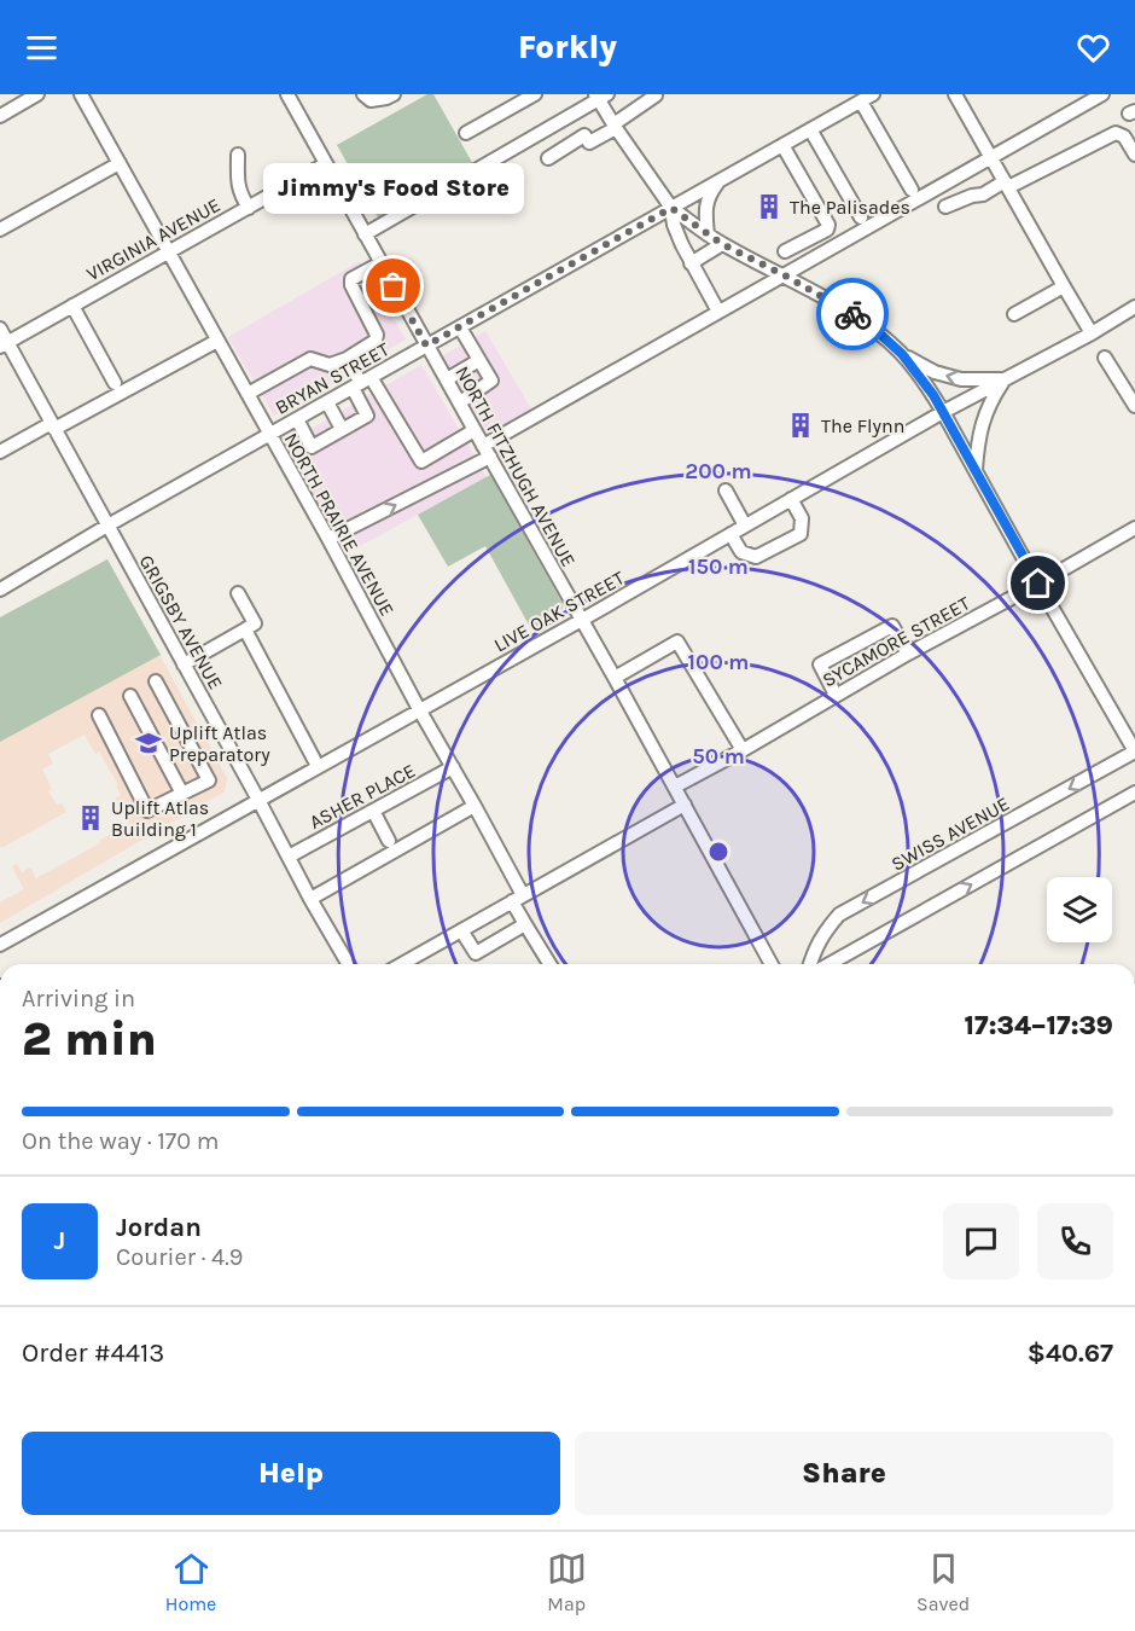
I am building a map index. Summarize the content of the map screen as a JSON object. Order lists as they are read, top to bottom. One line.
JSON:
{"streets":{"street":["VIRGINIA AVENUE","BRYAN STREET","NORTH FITZHUGH AVENUE","NORTH PRAIRIE AVENUE","LIVE OAK STREET","GRIGSBY AVENUE","SYCAMORE STREET","ASHER PLACE","SWISS AVENUE"]},"crossings":[["VIRGINIA AVENUE","NORTH FITZHUGH AVENUE"],["VIRGINIA AVENUE","NORTH PRAIRIE AVENUE"],["VIRGINIA AVENUE","GRIGSBY AVENUE"],["BRYAN STREET","NORTH FITZHUGH AVENUE"],["BRYAN STREET","NORTH PRAIRIE AVENUE"],["BRYAN STREET","GRIGSBY AVENUE"],["NORTH FITZHUGH AVENUE","LIVE OAK STREET"],["NORTH FITZHUGH AVENUE","SYCAMORE STREET"],["NORTH PRAIRIE AVENUE","LIVE OAK STREET"],["NORTH PRAIRIE AVENUE","ASHER PLACE"],["LIVE OAK STREET","GRIGSBY AVENUE"],["GRIGSBY AVENUE","ASHER PLACE"]],"places":{"building":["The Palisades","The Flynn","Uplift Atlas Building 1"],"other":["Jimmy's Food Store"],"school or university":["Uplift Atlas Preparatory"]},"page":{"header":"Forkly","bubble":"Jimmy's Food Store","heading":["2 min","Arriving in","17:34–17:39"],"panel":["Jordan","Courier · 4.9","Order #4413","$40.67"],"bar":"On the way · 170 m","round":"J","buttons":["Help","Share"],"tabs":["Home","Map","Saved"]},"rings":["200 m","150 m","100 m","50 m"]}
